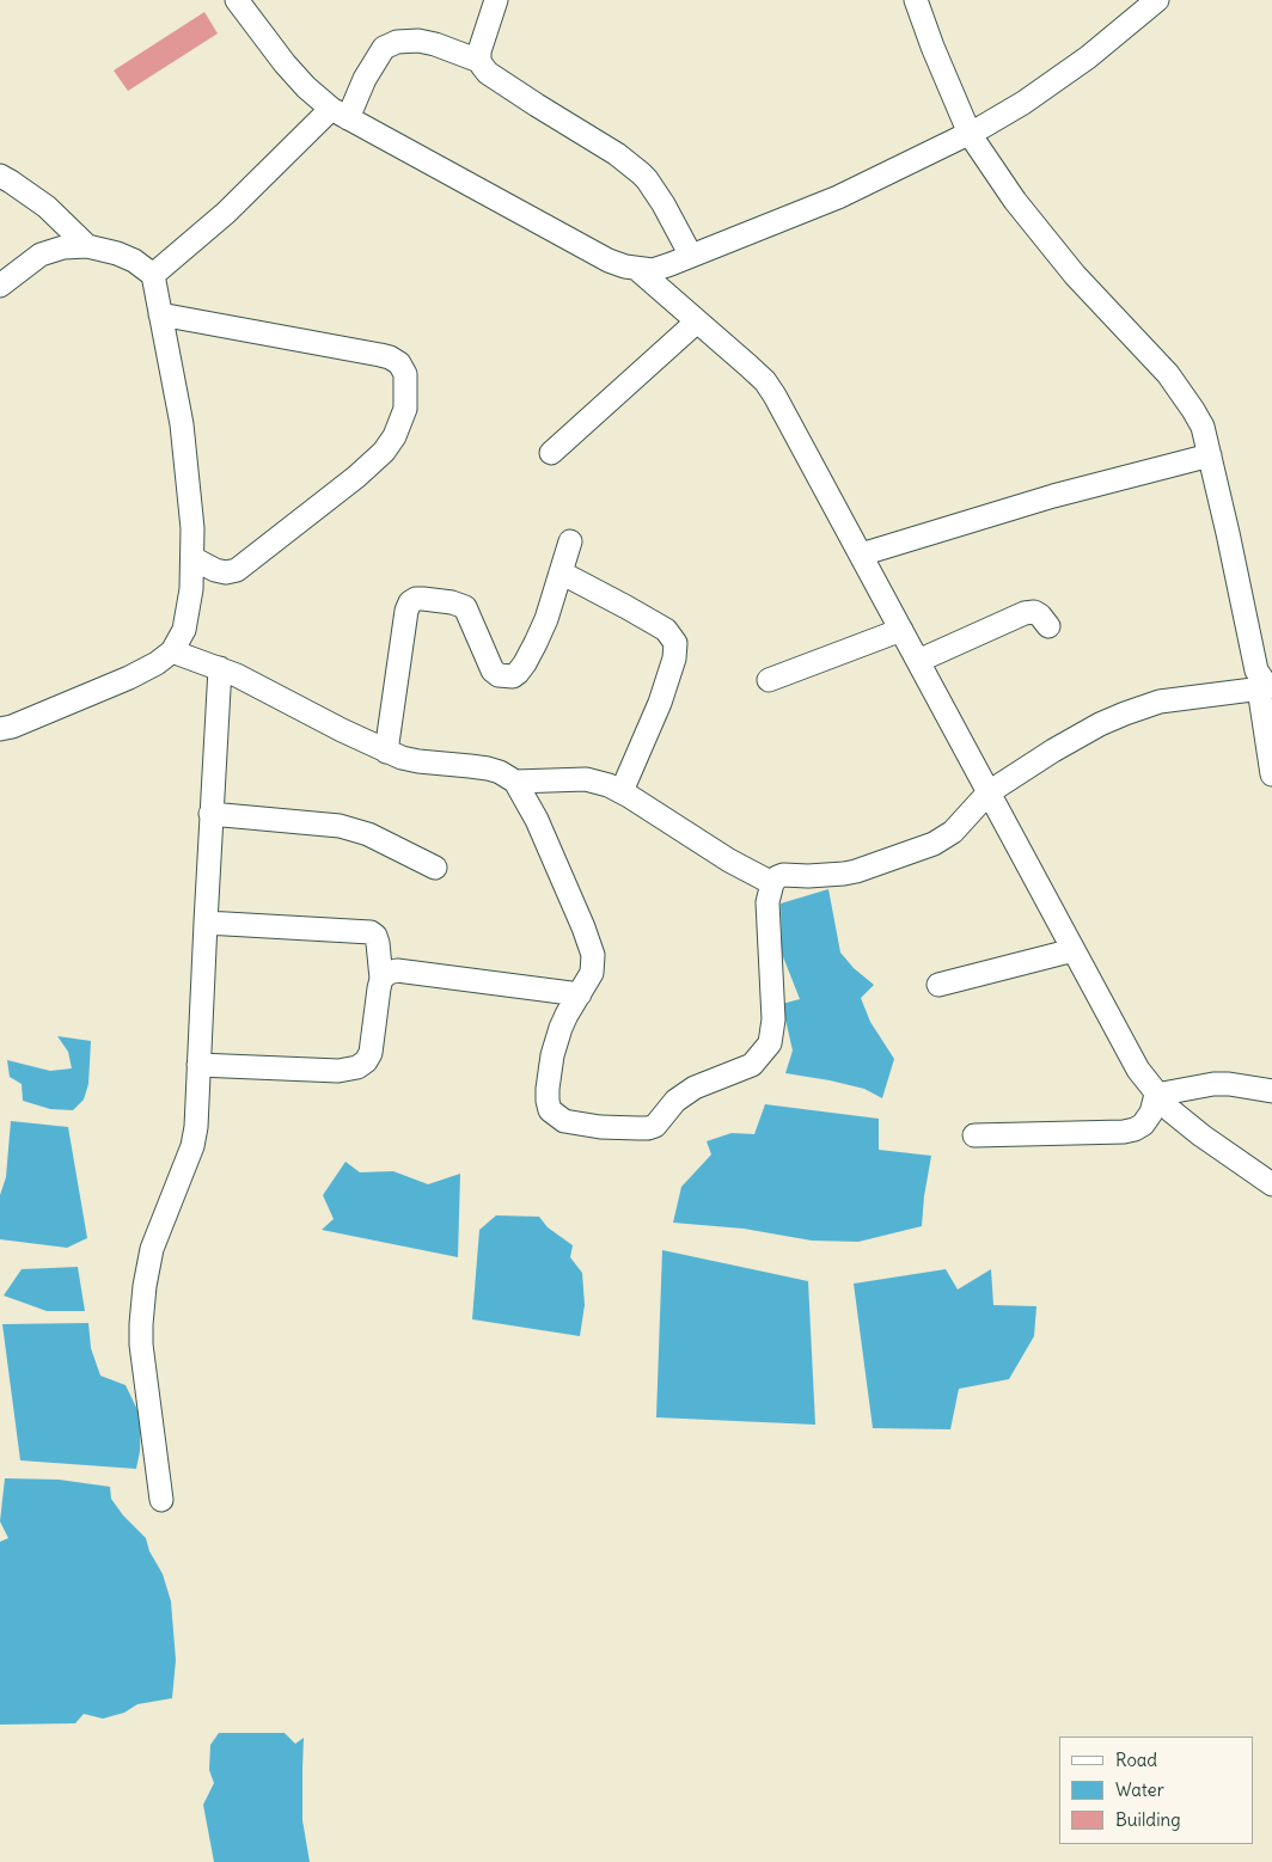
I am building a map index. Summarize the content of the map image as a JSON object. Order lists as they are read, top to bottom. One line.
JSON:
{"legend":["Road","Water","Building"]}
